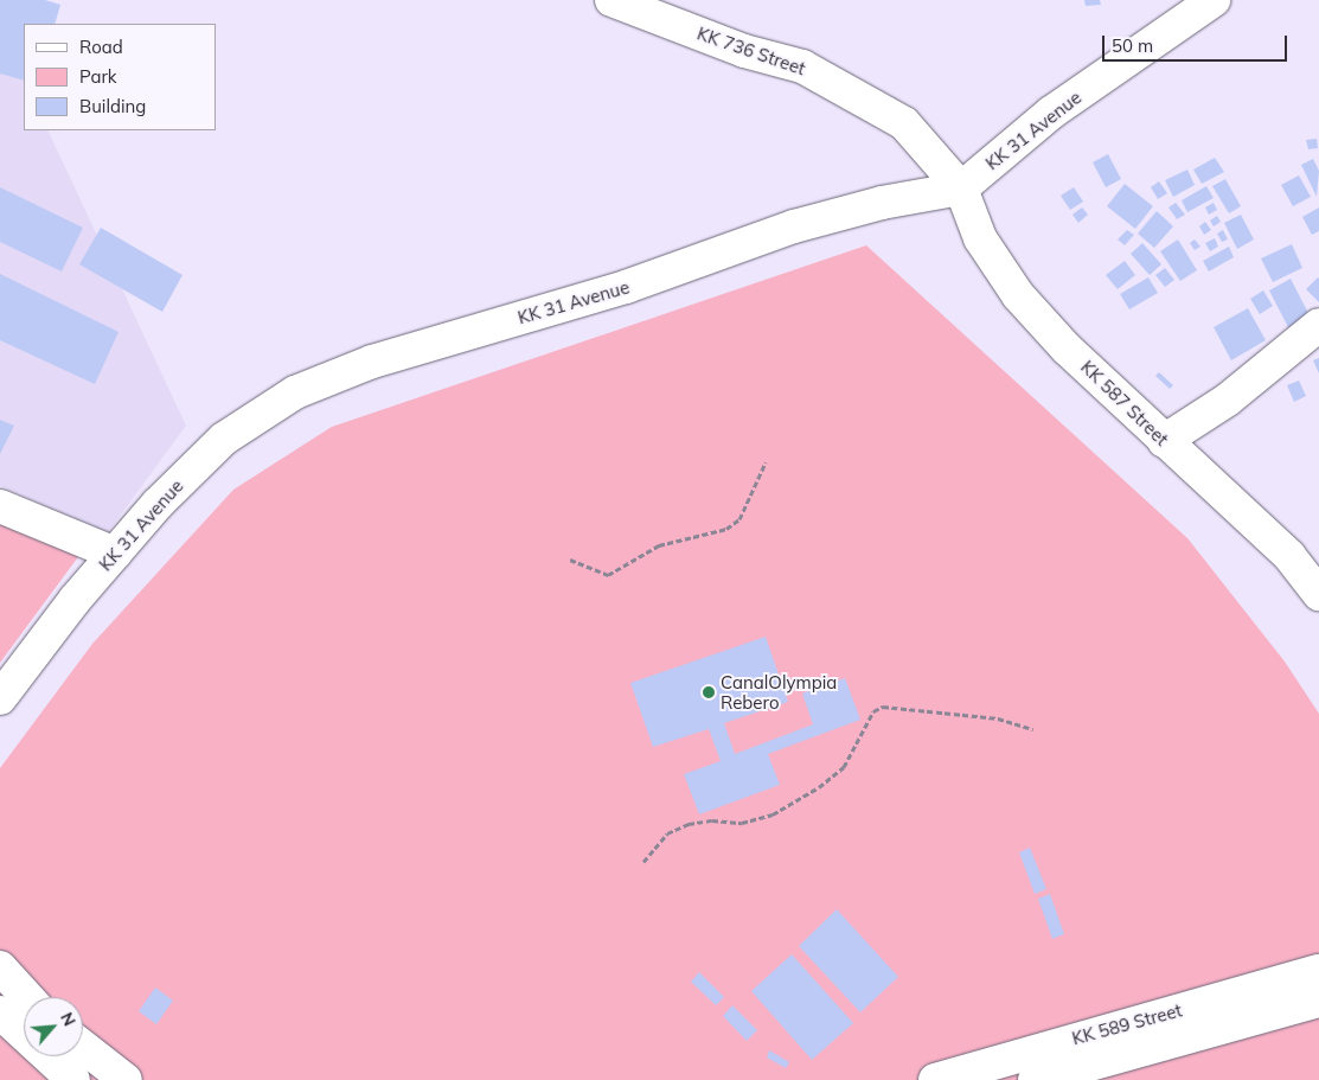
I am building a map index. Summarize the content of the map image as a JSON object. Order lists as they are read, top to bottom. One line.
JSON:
{"streets":{"street":["KK 736 Street","KK 31 Avenue","KK 587 Street","KK 589 Street"]},"crossings":[["KK 736 Street","KK 31 Avenue"],["KK 736 Street","KK 587 Street"],["KK 31 Avenue","KK 587 Street"]],"places":["CanalOlympia Rebero"],"legend":["Road","Park","Building"],"scale_bar":"50 m","north":"top right"}
